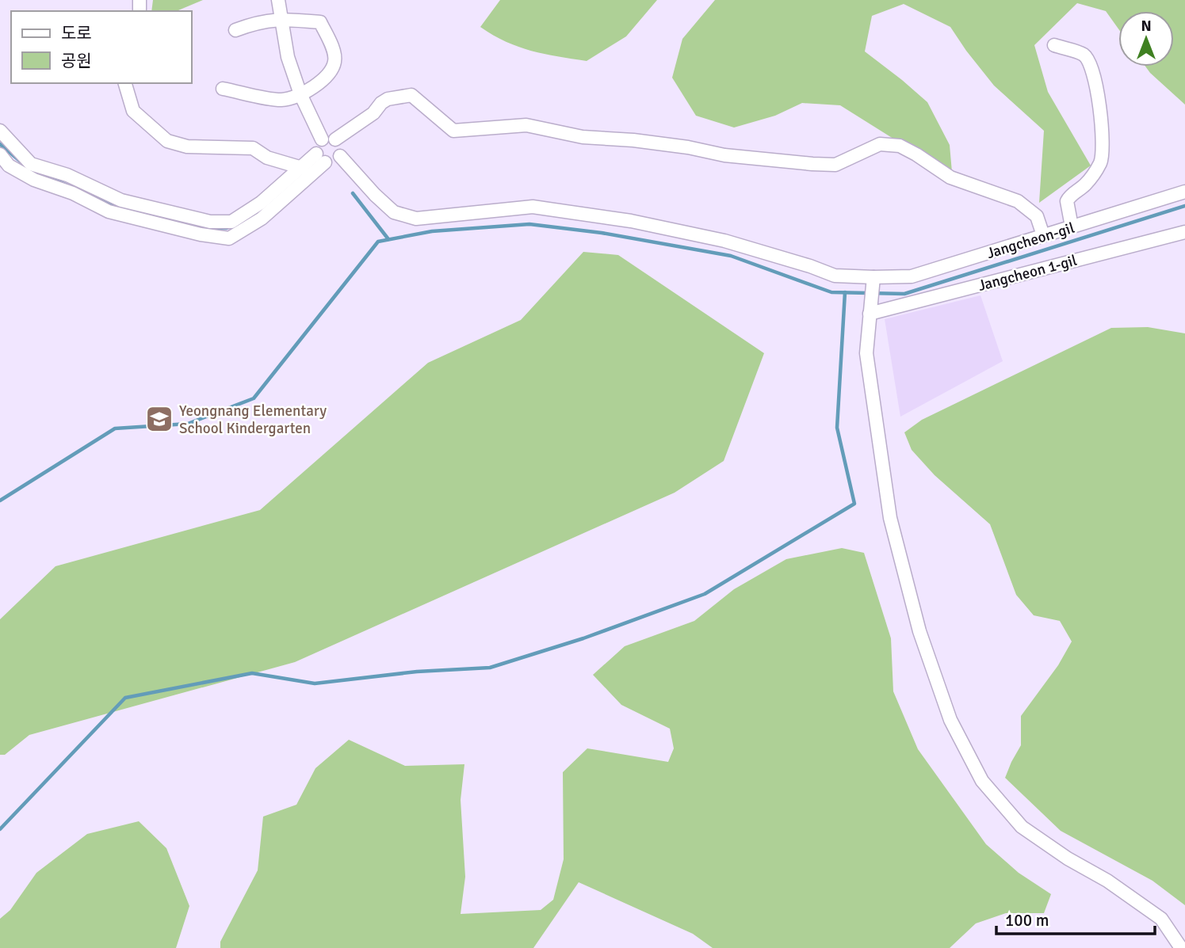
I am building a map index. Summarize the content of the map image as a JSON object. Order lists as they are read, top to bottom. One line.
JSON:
{"streets":{"street":["Jangcheon-gil","Jangcheon 1-gil"]},"places":{"school or university":["Yeongnang Elementary School Kindergarten"]},"legend":["도로","공원"],"scale_bar":"100 m","north":"top"}
